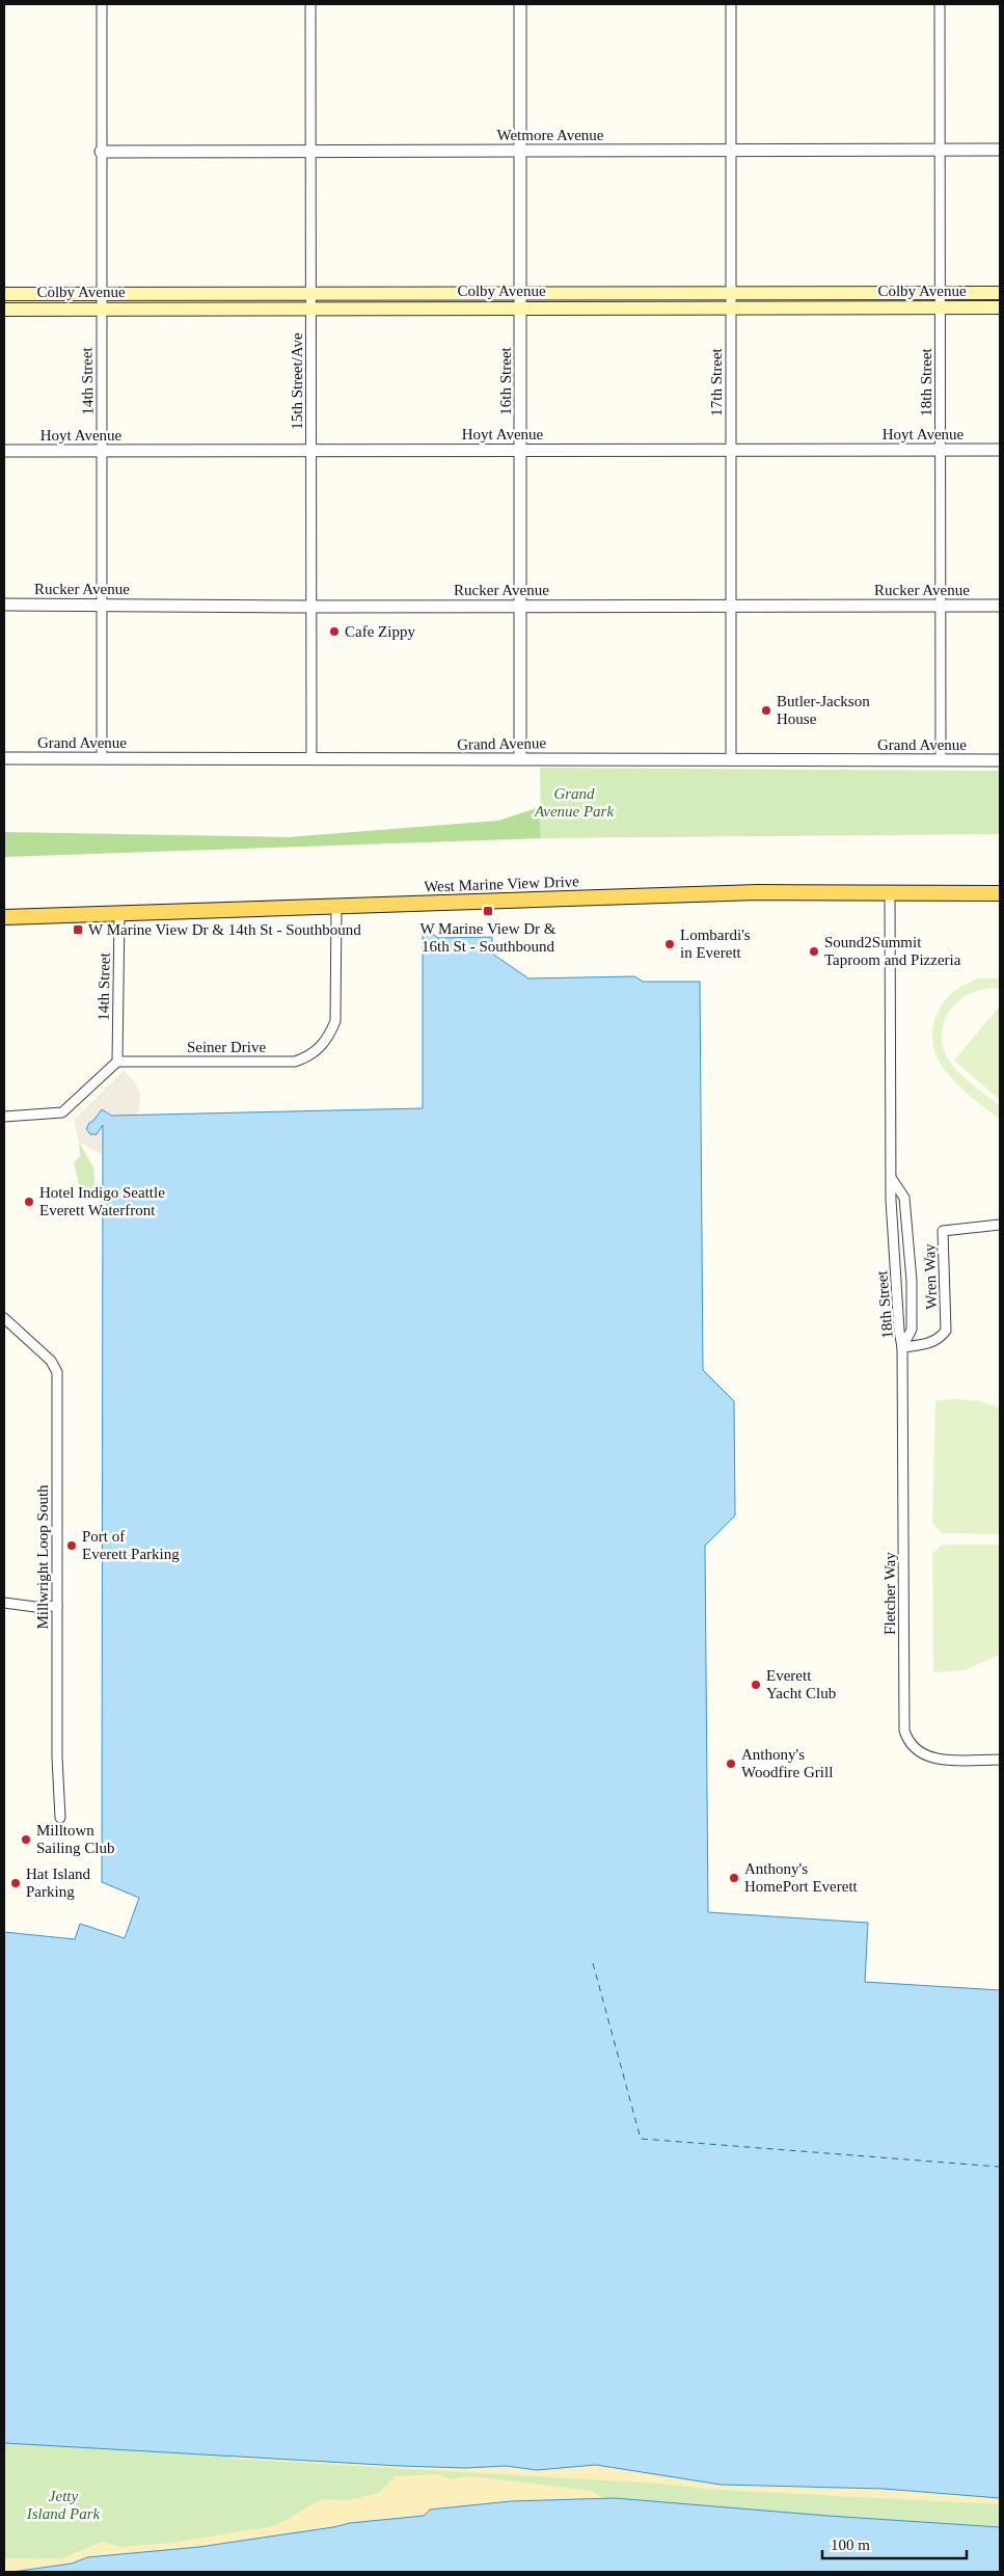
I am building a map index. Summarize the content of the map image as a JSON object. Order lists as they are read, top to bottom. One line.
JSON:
{"streets":{"main road":["Colby Avenue","West Marine View Drive"],"street":["Wetmore Avenue","14th Street","15th Street/Ave","16th Street","17th Street","18th Street","Hoyt Avenue","Rucker Avenue","Grand Avenue","Seiner Drive","Wren Way","Millwright Loop South","Fletcher Way"]},"crossings":[["Wetmore Avenue","14th Street"],["Wetmore Avenue","15th Street/Ave"],["Wetmore Avenue","16th Street"],["Wetmore Avenue","17th Street"],["Wetmore Avenue","18th Street"],["Colby Avenue","14th Street"],["Colby Avenue","15th Street/Ave"],["Colby Avenue","16th Street"],["Colby Avenue","17th Street"],["Colby Avenue","18th Street"],["14th Street","Hoyt Avenue"],["14th Street","Rucker Avenue"],["14th Street","Grand Avenue"],["14th Street","West Marine View Drive"],["14th Street","Seiner Drive"],["15th Street/Ave","Hoyt Avenue"],["15th Street/Ave","Rucker Avenue"],["15th Street/Ave","Grand Avenue"],["16th Street","Hoyt Avenue"],["16th Street","Rucker Avenue"],["16th Street","Grand Avenue"],["17th Street","Hoyt Avenue"],["17th Street","Rucker Avenue"],["17th Street","Grand Avenue"],["18th Street","Hoyt Avenue"],["18th Street","Rucker Avenue"],["18th Street","Grand Avenue"],["18th Street","West Marine View Drive"],["18th Street","Wren Way"],["18th Street","Fletcher Way"],["West Marine View Drive","Seiner Drive"],["Wren Way","Fletcher Way"]],"parks":["Grand Avenue Park","Jetty Island Park"],"places":{"other":["Cafe Zippy","Butler-Jackson House","Lombardi's in Everett","Sound2Summit Taproom and Pizzeria","Hotel Indigo Seattle Everett Waterfront","Port of Everett Parking","Everett Yacht Club","Anthony's Woodfire Grill","Milltown Sailing Club","Anthony's HomePort Everett","Hat Island Parking"],"transit":["W Marine View Dr & 16th St - Southbound","W Marine View Dr & 14th St - Southbound"]},"scale_bar":"100 m"}
